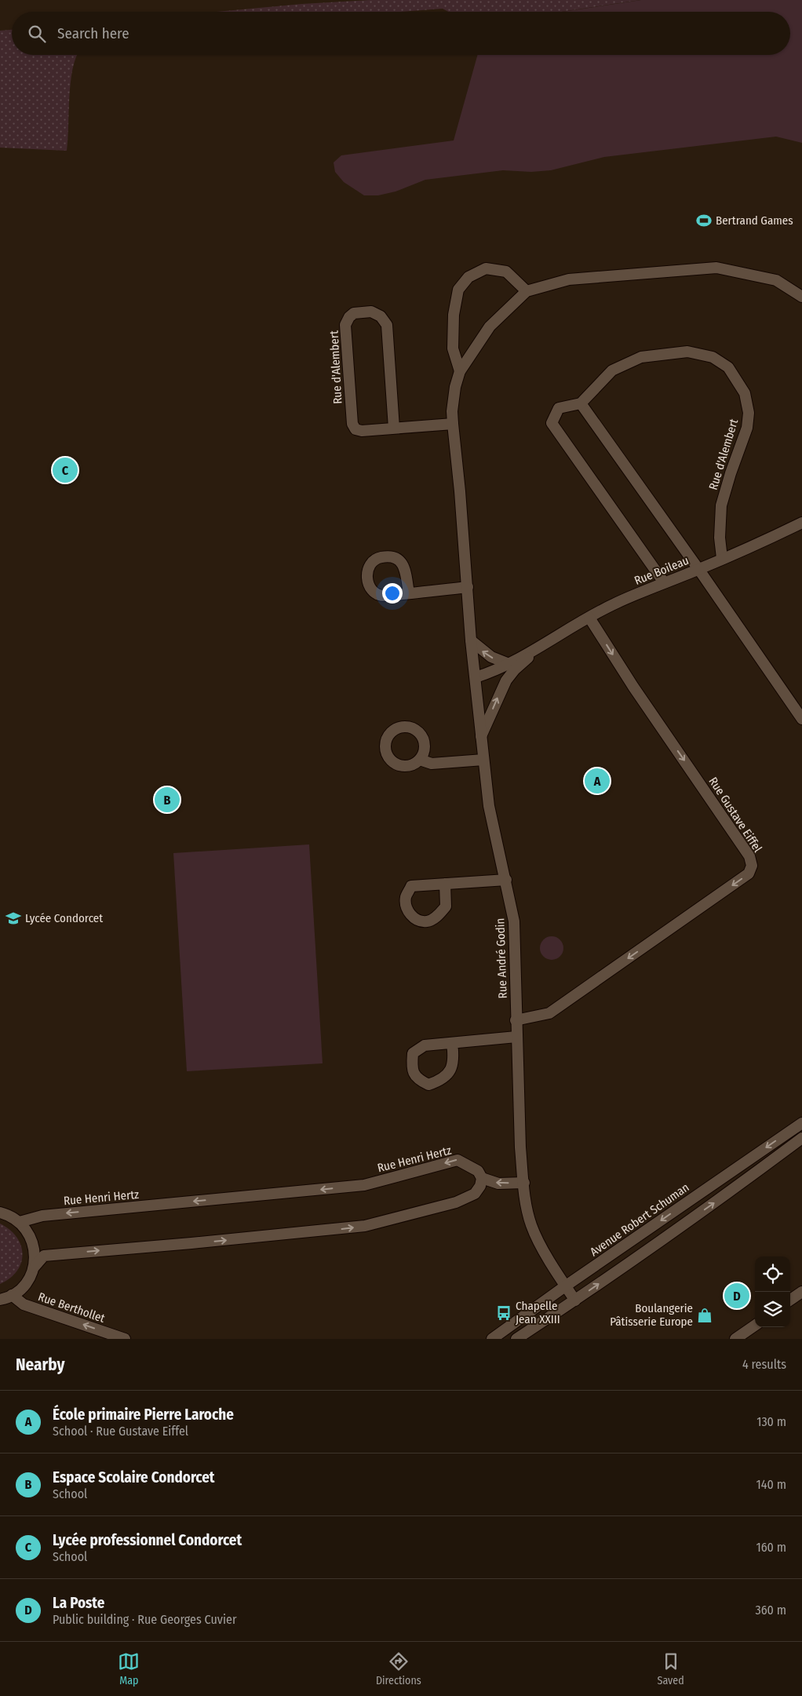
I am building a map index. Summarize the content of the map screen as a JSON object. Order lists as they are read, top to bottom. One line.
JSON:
{"streets":{"street":["Rue d'Alembert","Rue Boileau","Rue Gustave Eiffel","Rue André Godin","Rue Henri Hertz","Avenue Robert Schuman","Rue Berthollet"]},"crossings":[["Rue d'Alembert","Rue Boileau"],["Rue Boileau","Rue Gustave Eiffel"],["Rue Boileau","Rue André Godin"],["Rue Gustave Eiffel","Rue André Godin"],["Rue André Godin","Avenue Robert Schuman"]],"one_way":["Rue Berthollet"],"places":{"sports":["Bertrand Games"],"school or university":["Lycée Condorcet"],"bus stop":["Chapelle Jean XXIII"],"shop":["Boulangerie Pâtisserie Europe"]},"page":{"search":"Search here","pins":["C","A","B","D"],"heading":["Nearby","4 results"],"list":[{"mark":"A","name":"École primaire Pierre Laroche","note":"School · Rue Gustave Eiffel","value":"130 m"},{"mark":"B","name":"Espace Scolaire Condorcet","note":"School","value":"140 m"},{"mark":"C","name":"Lycée professionnel Condorcet","note":"School","value":"160 m"},{"mark":"D","name":"La Poste","note":"Public building · Rue Georges Cuvier","value":"360 m"}],"nav":["Map","Directions","Saved"]}}
